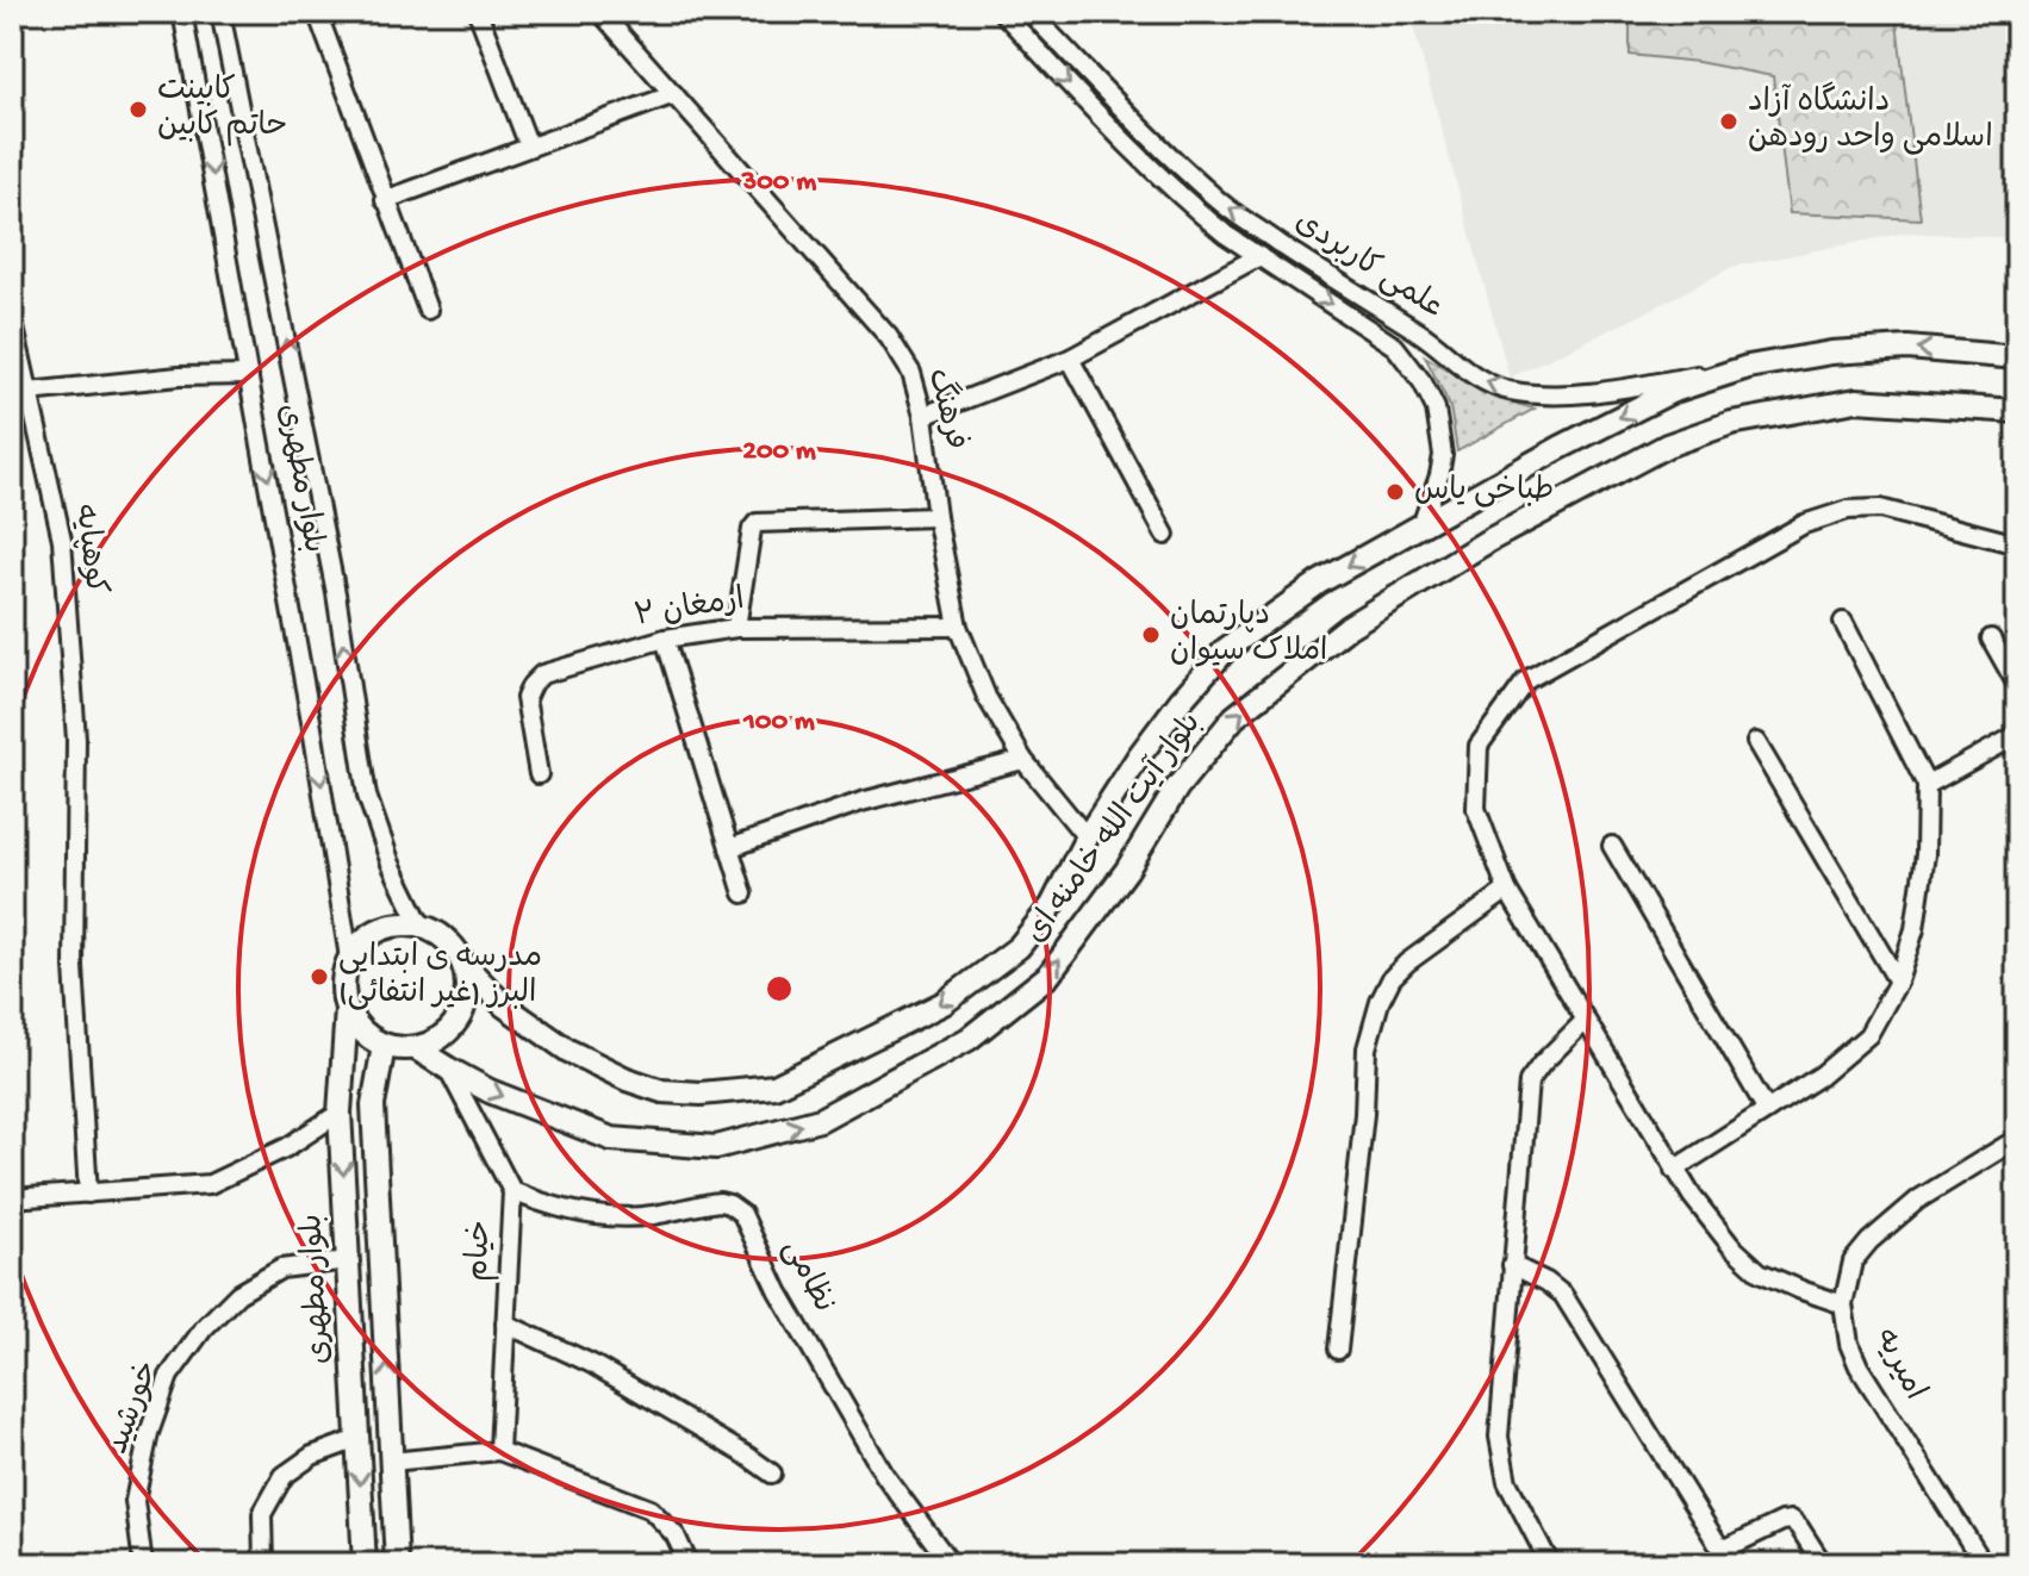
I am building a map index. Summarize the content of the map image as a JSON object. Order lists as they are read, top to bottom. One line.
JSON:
{"streets":{"main road":["بلوار مطهری","بلوار آیت الله خامنه ای"],"street":["علمی کاربردی","فرهنگ","کوهپایه","ارمغان ۲","خیام","نظامی","امیریه","خورشید"]},"crossings":[["علمی کاربردی","بلوار آیت الله خامنه ای"],["فرهنگ","ارمغان ۲"],["فرهنگ","بلوار آیت الله خامنه ای"],["بلوار مطهری","بلوار آیت الله خامنه ای"],["بلوار مطهری","خورشید"],["بلوار آیت الله خامنه ای","خیام"],["خیام","نظامی"]],"places":["کابینت حاتم کابین","دانشگاه آزاد اسلامی واحد رودهن","طباخی یاس","دپارتمان املاک سیوان","مدرسه ی ابتدایی (غیر انتفائی) البرز"],"rings":["300 m","200 m","100 m"]}
